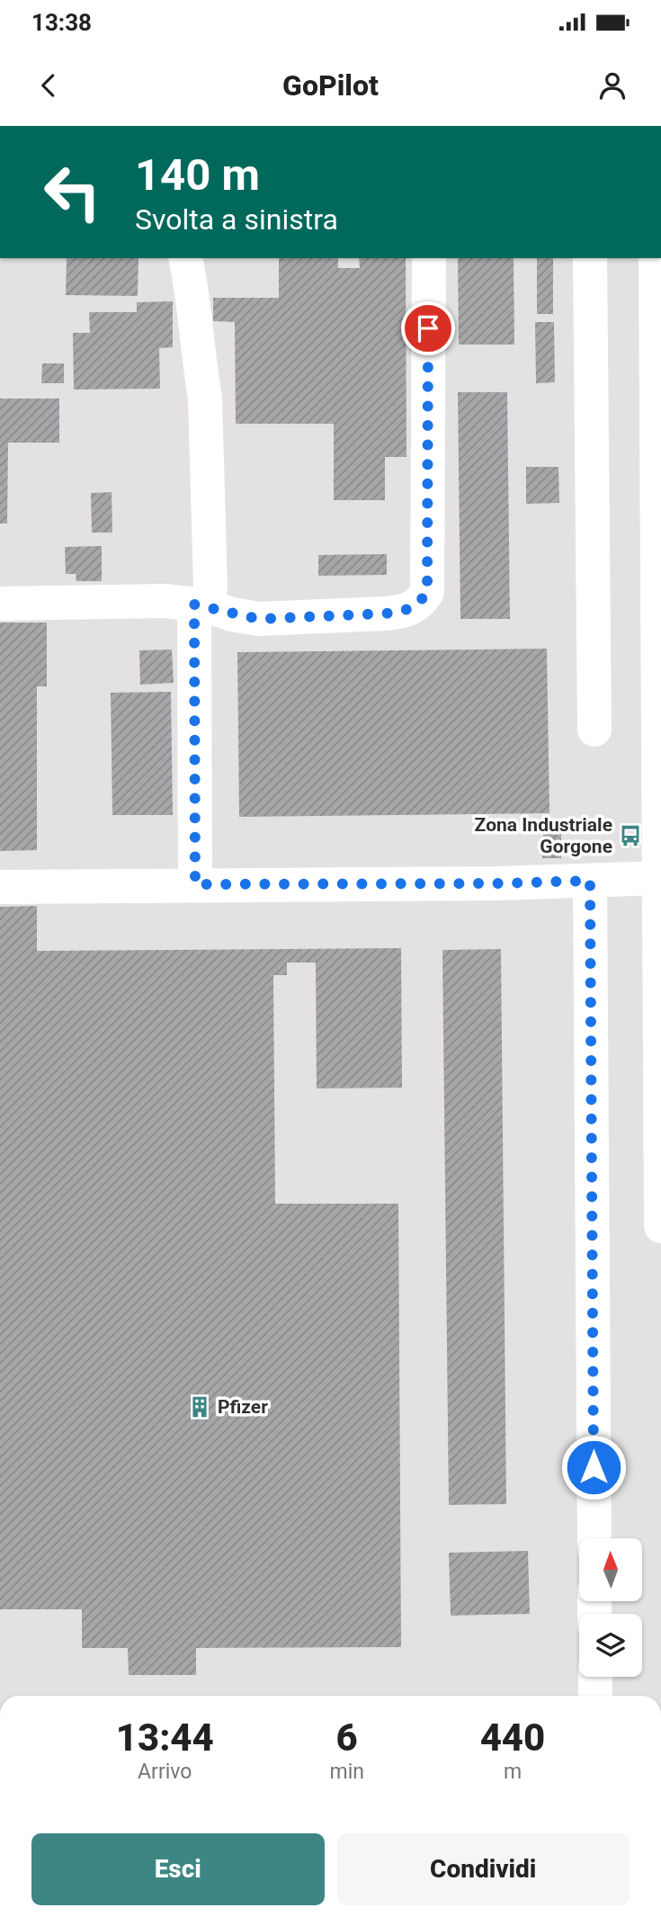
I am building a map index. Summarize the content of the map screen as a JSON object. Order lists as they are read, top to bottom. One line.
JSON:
{"places":{"bus stop":["Zona Industriale Gorgone"],"building":["Pfizer"]},"north":"top","page":{"status":"13:38","header":"GoPilot","turn":["140 m","Svolta a sinistra"],"eta":["13:44","Arrivo","6","min","440","m"],"buttons":["Esci","Condividi"]}}
